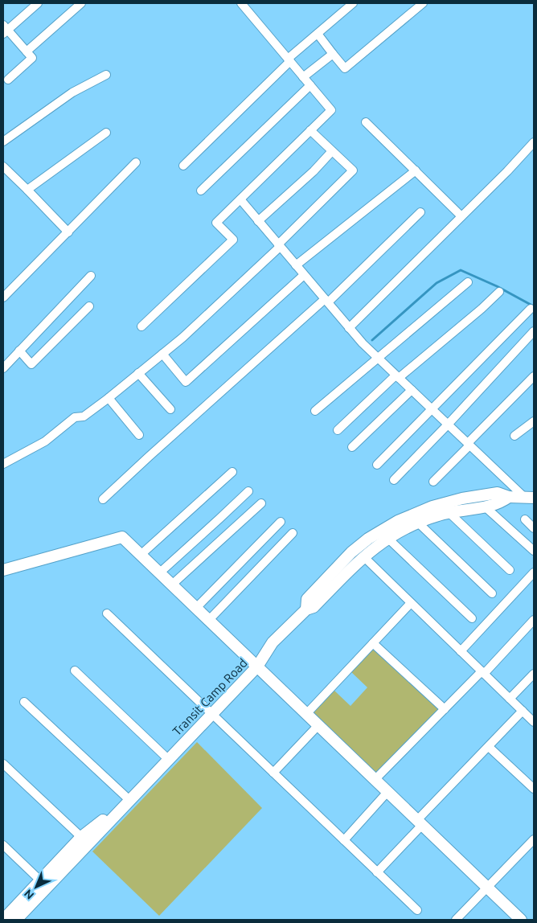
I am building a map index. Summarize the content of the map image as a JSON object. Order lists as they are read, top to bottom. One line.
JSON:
{"streets":{"main road":["Transit Camp Road"]},"north":"bottom left"}
